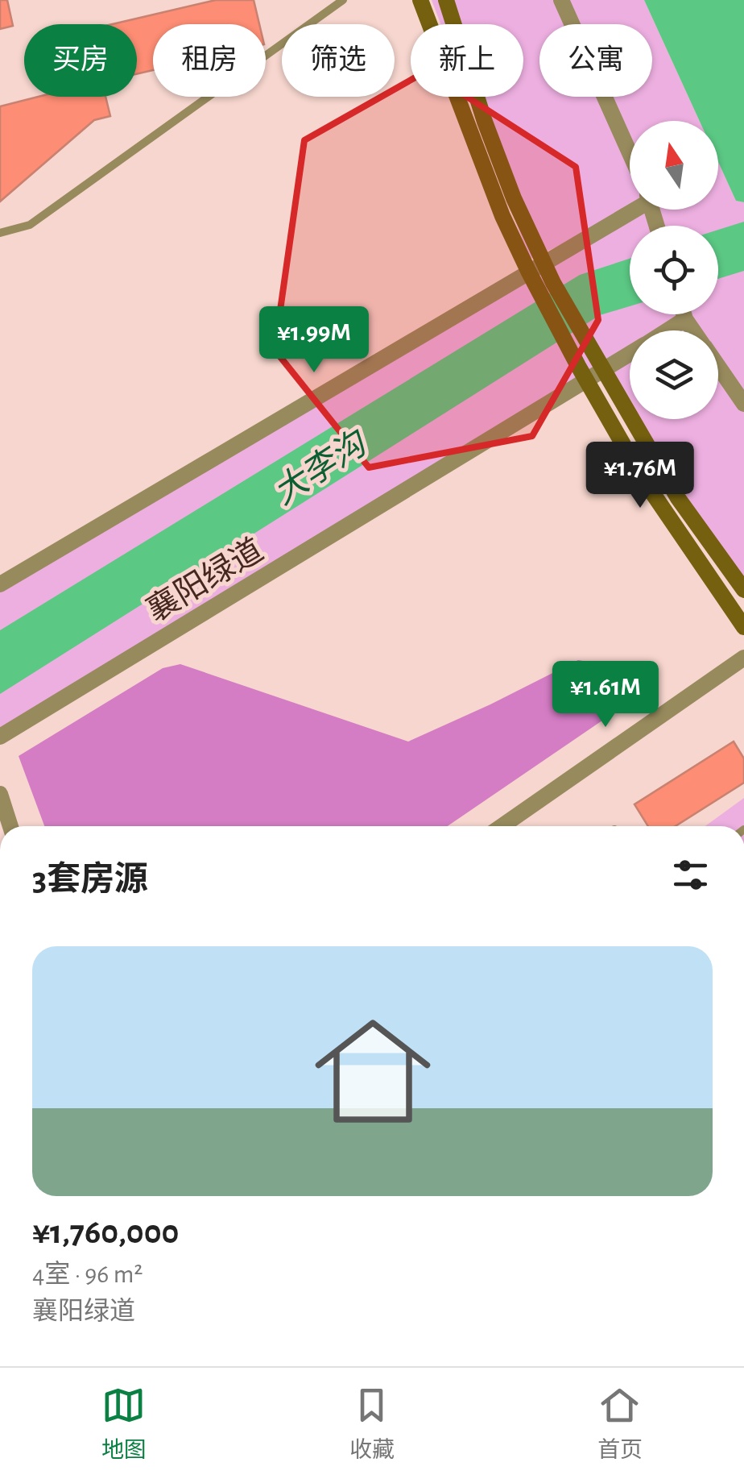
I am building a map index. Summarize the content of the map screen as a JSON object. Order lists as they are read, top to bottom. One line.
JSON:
{"streets":{"street":["襄阳绿道"]},"water":["大李沟"],"north":"top","page":{"chip":["买房","租房","筛选","新上","公寓"],"price":["¥1.99M","¥1.76M","¥1.61M"],"heading":"3套房源","list":[{"name":"¥1,760,000","note":"4室 · 96 m² · 襄阳绿道"}],"tabs":["地图","收藏","首页"]}}
